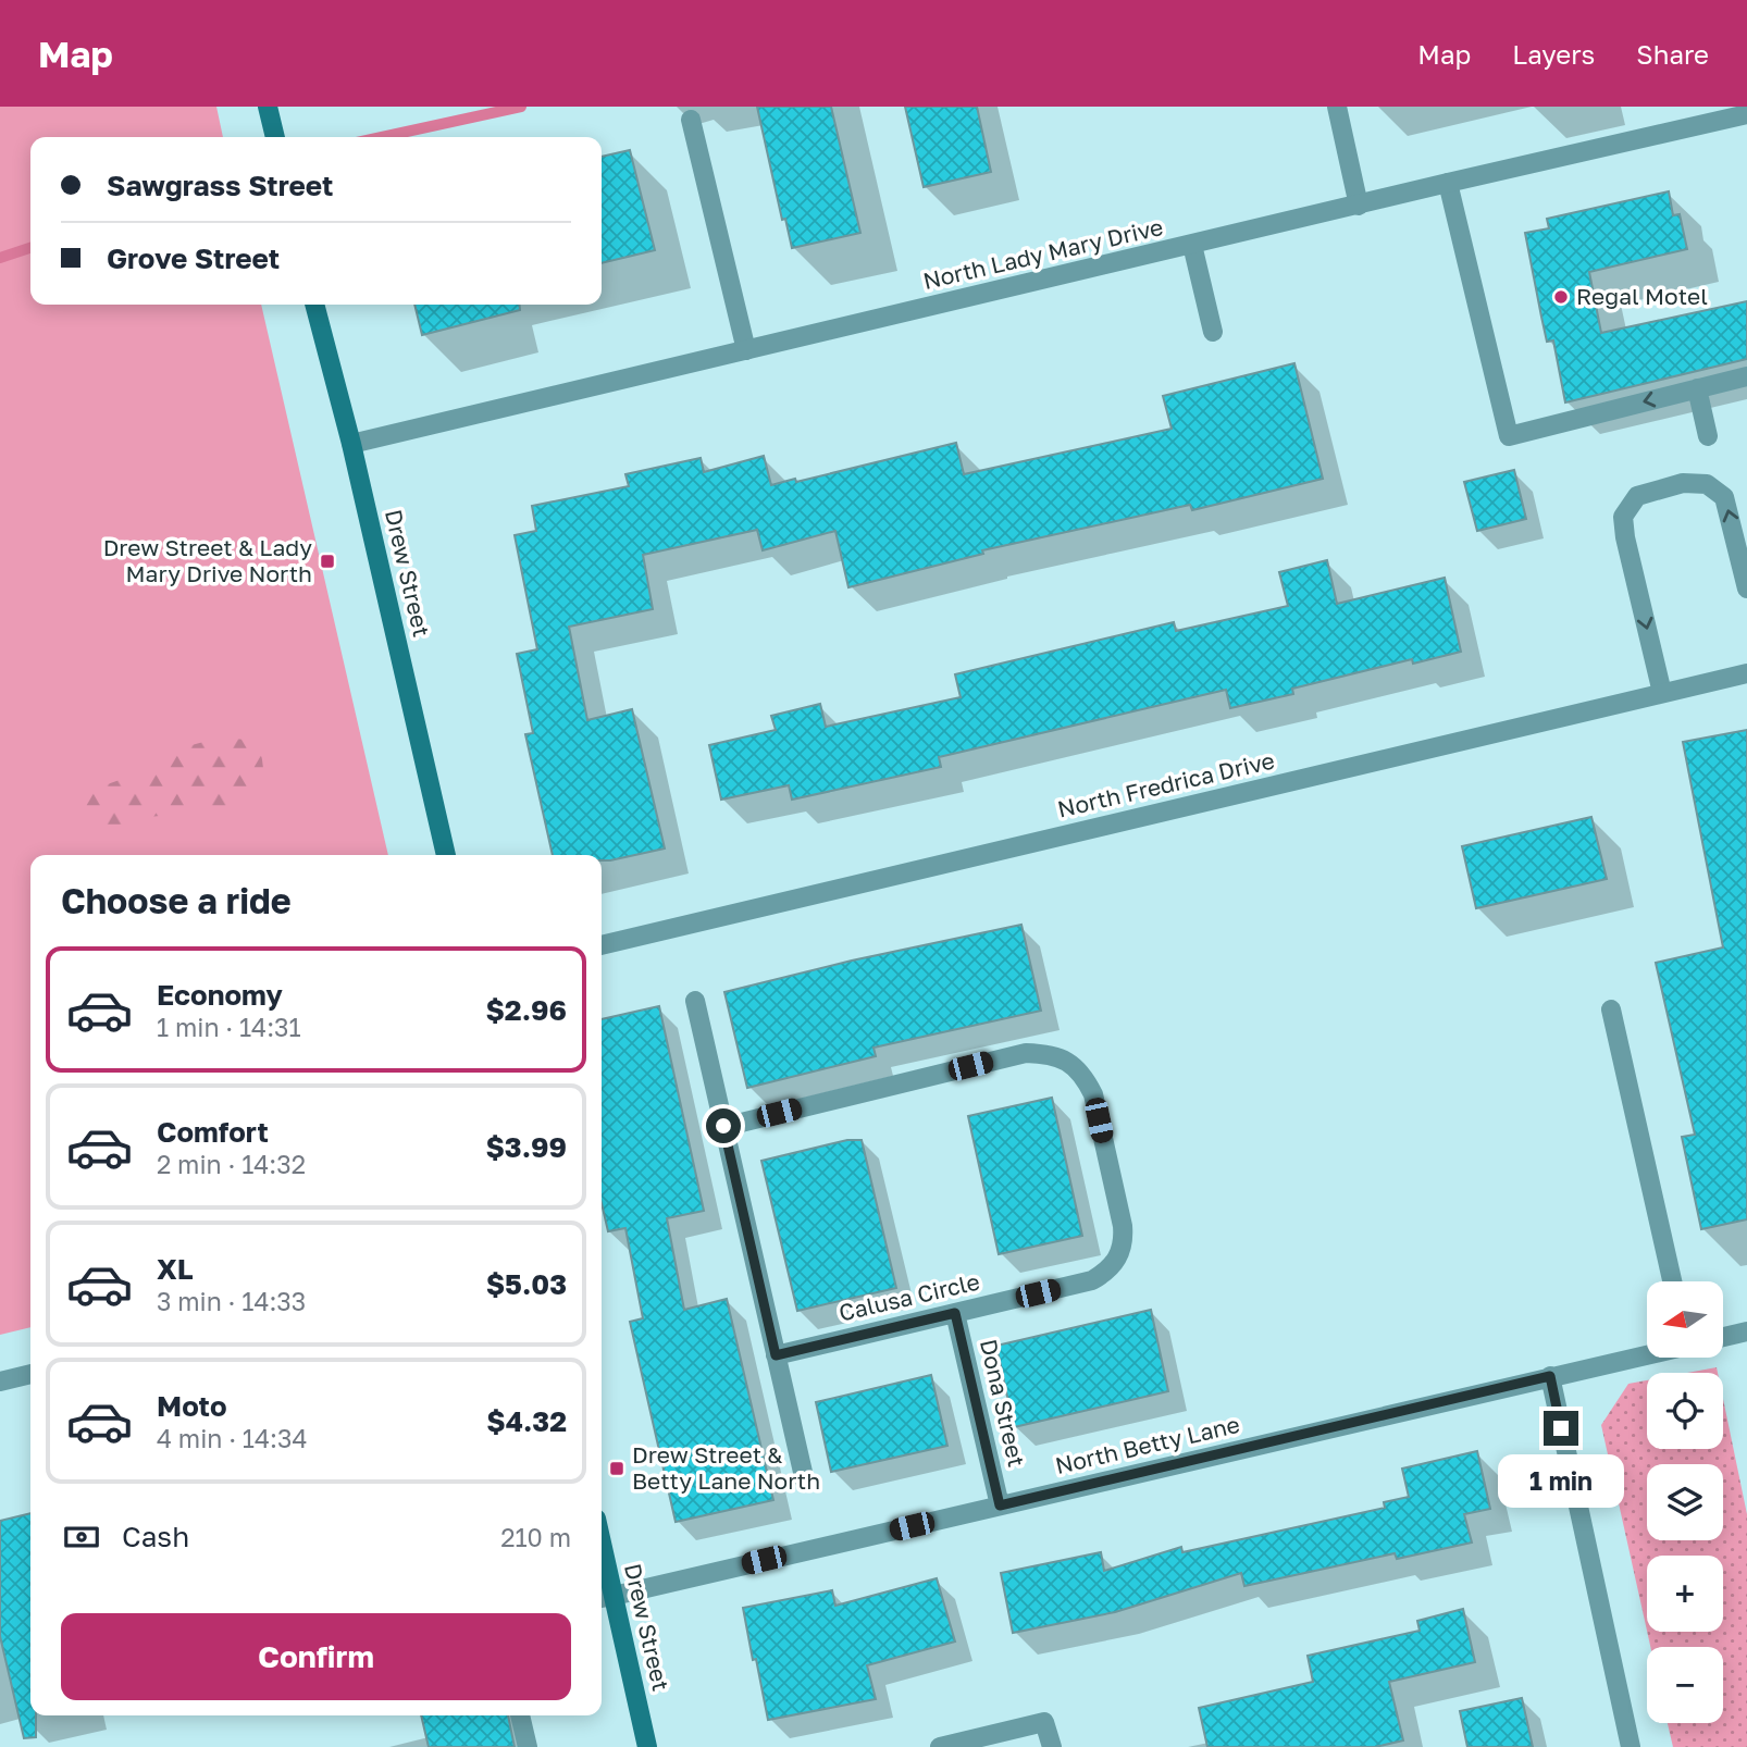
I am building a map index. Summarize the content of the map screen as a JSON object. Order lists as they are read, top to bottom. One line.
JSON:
{"streets":{"main road":["Drew Street"],"street":["North Lady Mary Drive","North Fredrica Drive","Calusa Circle","Dona Street","North Betty Lane"]},"crossings":[["North Lady Mary Drive","Drew Street"],["Drew Street","North Betty Lane"],["Calusa Circle","Dona Street"],["Dona Street","North Betty Lane"]],"places":{"other":["Regal Motel"],"transit":["Drew Street & Lady Mary Drive North","Drew Street & Betty Lane North"]},"north":"left","page":{"header":"Map","nav":["Map","Layers","Share"],"banner":["Sawgrass Street","Grove Street"],"heading":"Choose a ride","list":[{"name":"Economy","note":"1 min · 14:31","value":"$2.96"},{"name":"Comfort","note":"2 min · 14:32","value":"$3.99"},{"name":"XL","note":"3 min · 14:33","value":"$5.03"},{"name":"Moto","note":"4 min · 14:34","value":"$4.32"}],"map_buttons":["+","−"],"bubble":"1 min","pay":["Cash","210 m"],"buttons":"Confirm"}}
